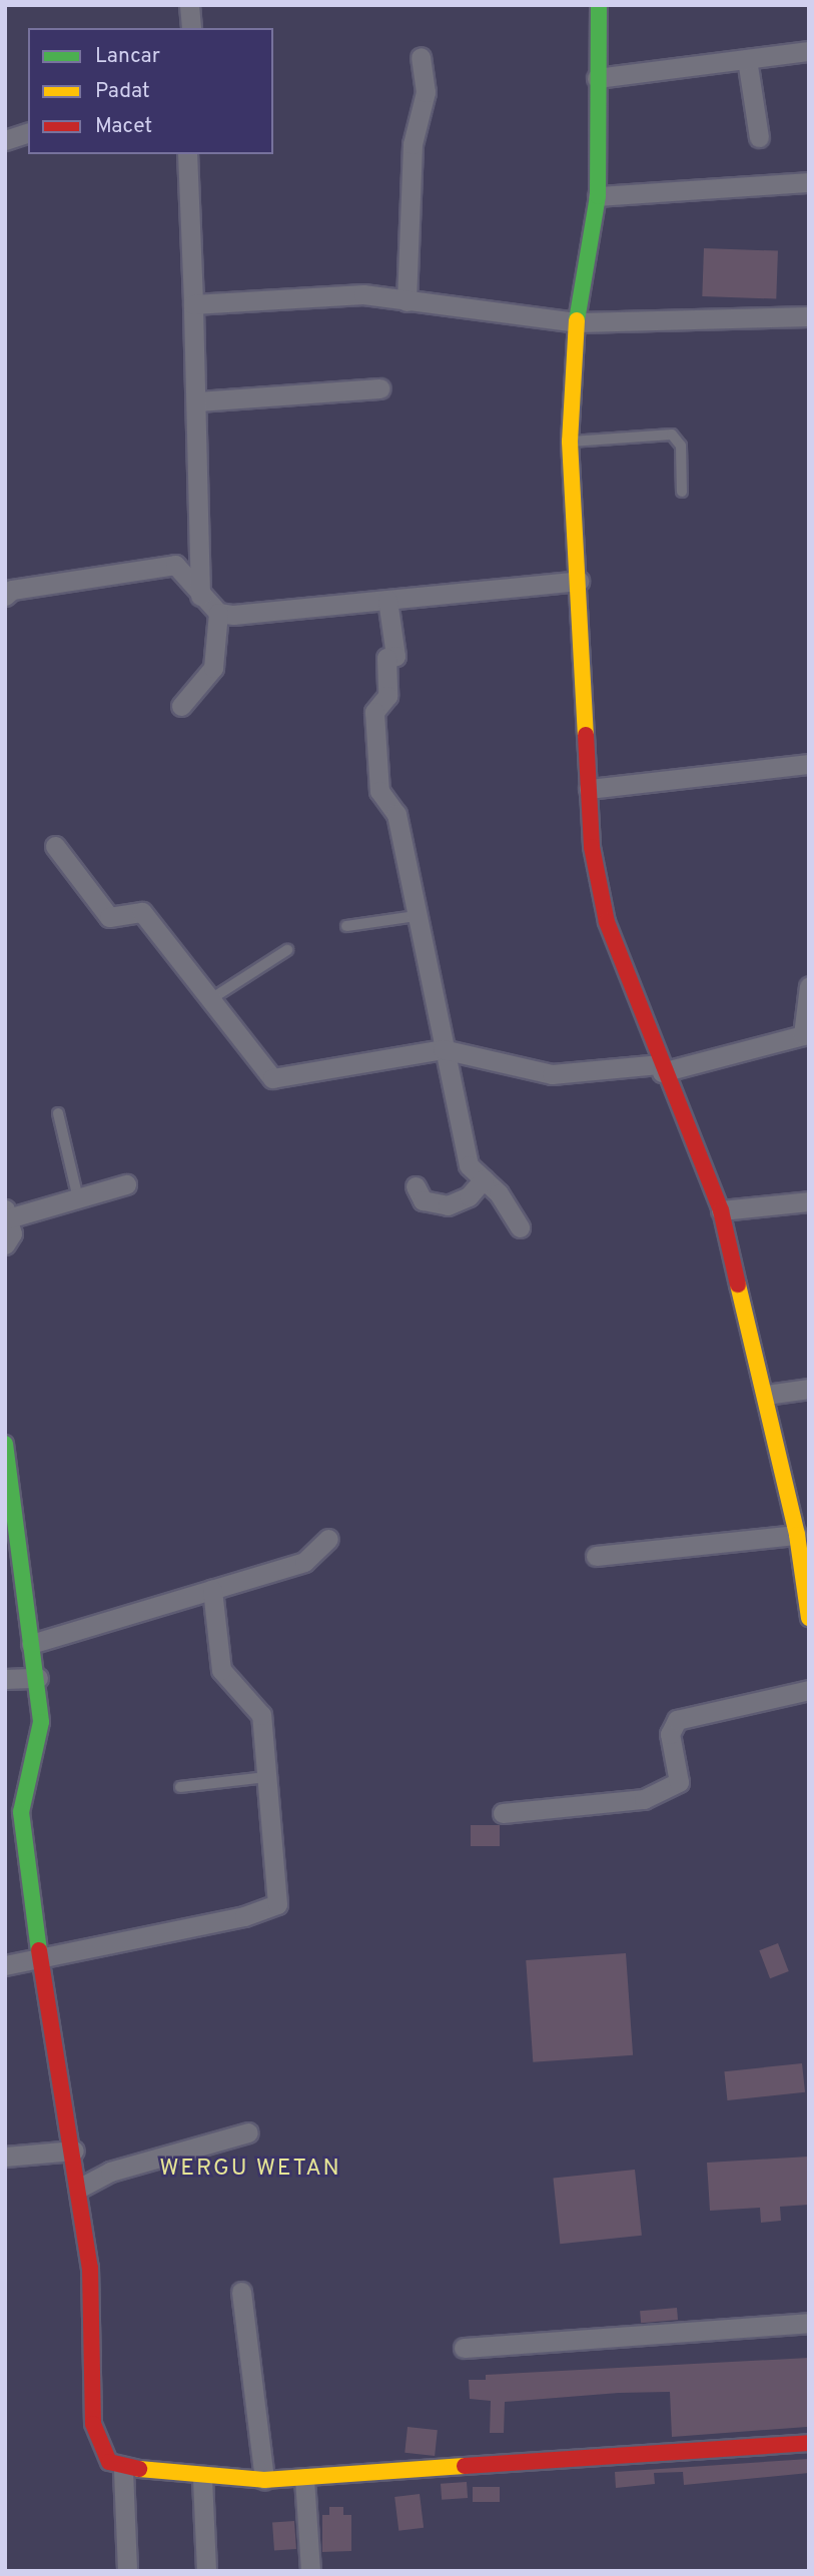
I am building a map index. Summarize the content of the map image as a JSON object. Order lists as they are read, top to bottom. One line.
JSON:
{"districts":["WERGU WETAN"],"legend":["Lancar","Padat","Macet"]}
